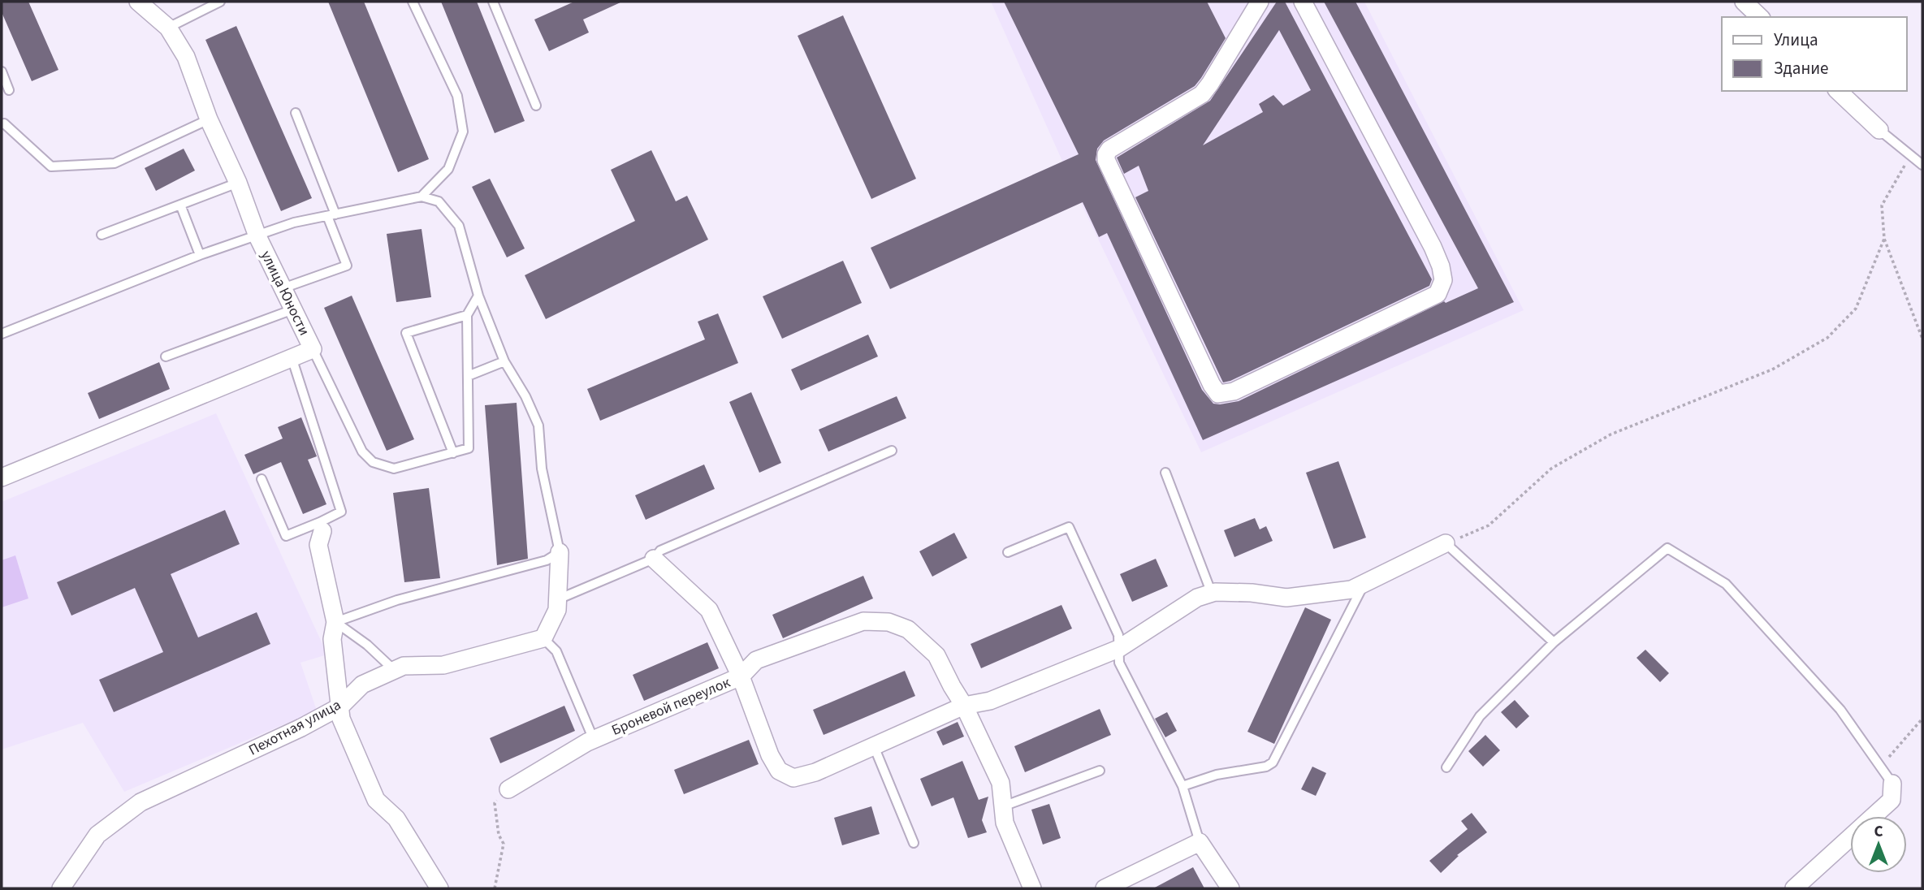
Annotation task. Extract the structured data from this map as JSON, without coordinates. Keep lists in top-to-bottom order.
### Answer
{
  "streets": {
    "street": ["улица Юности", "Броневой переулок", "Пехотная улица"]
  },
  "legend": ["Улица", "Здание"],
  "north": "top"
}
